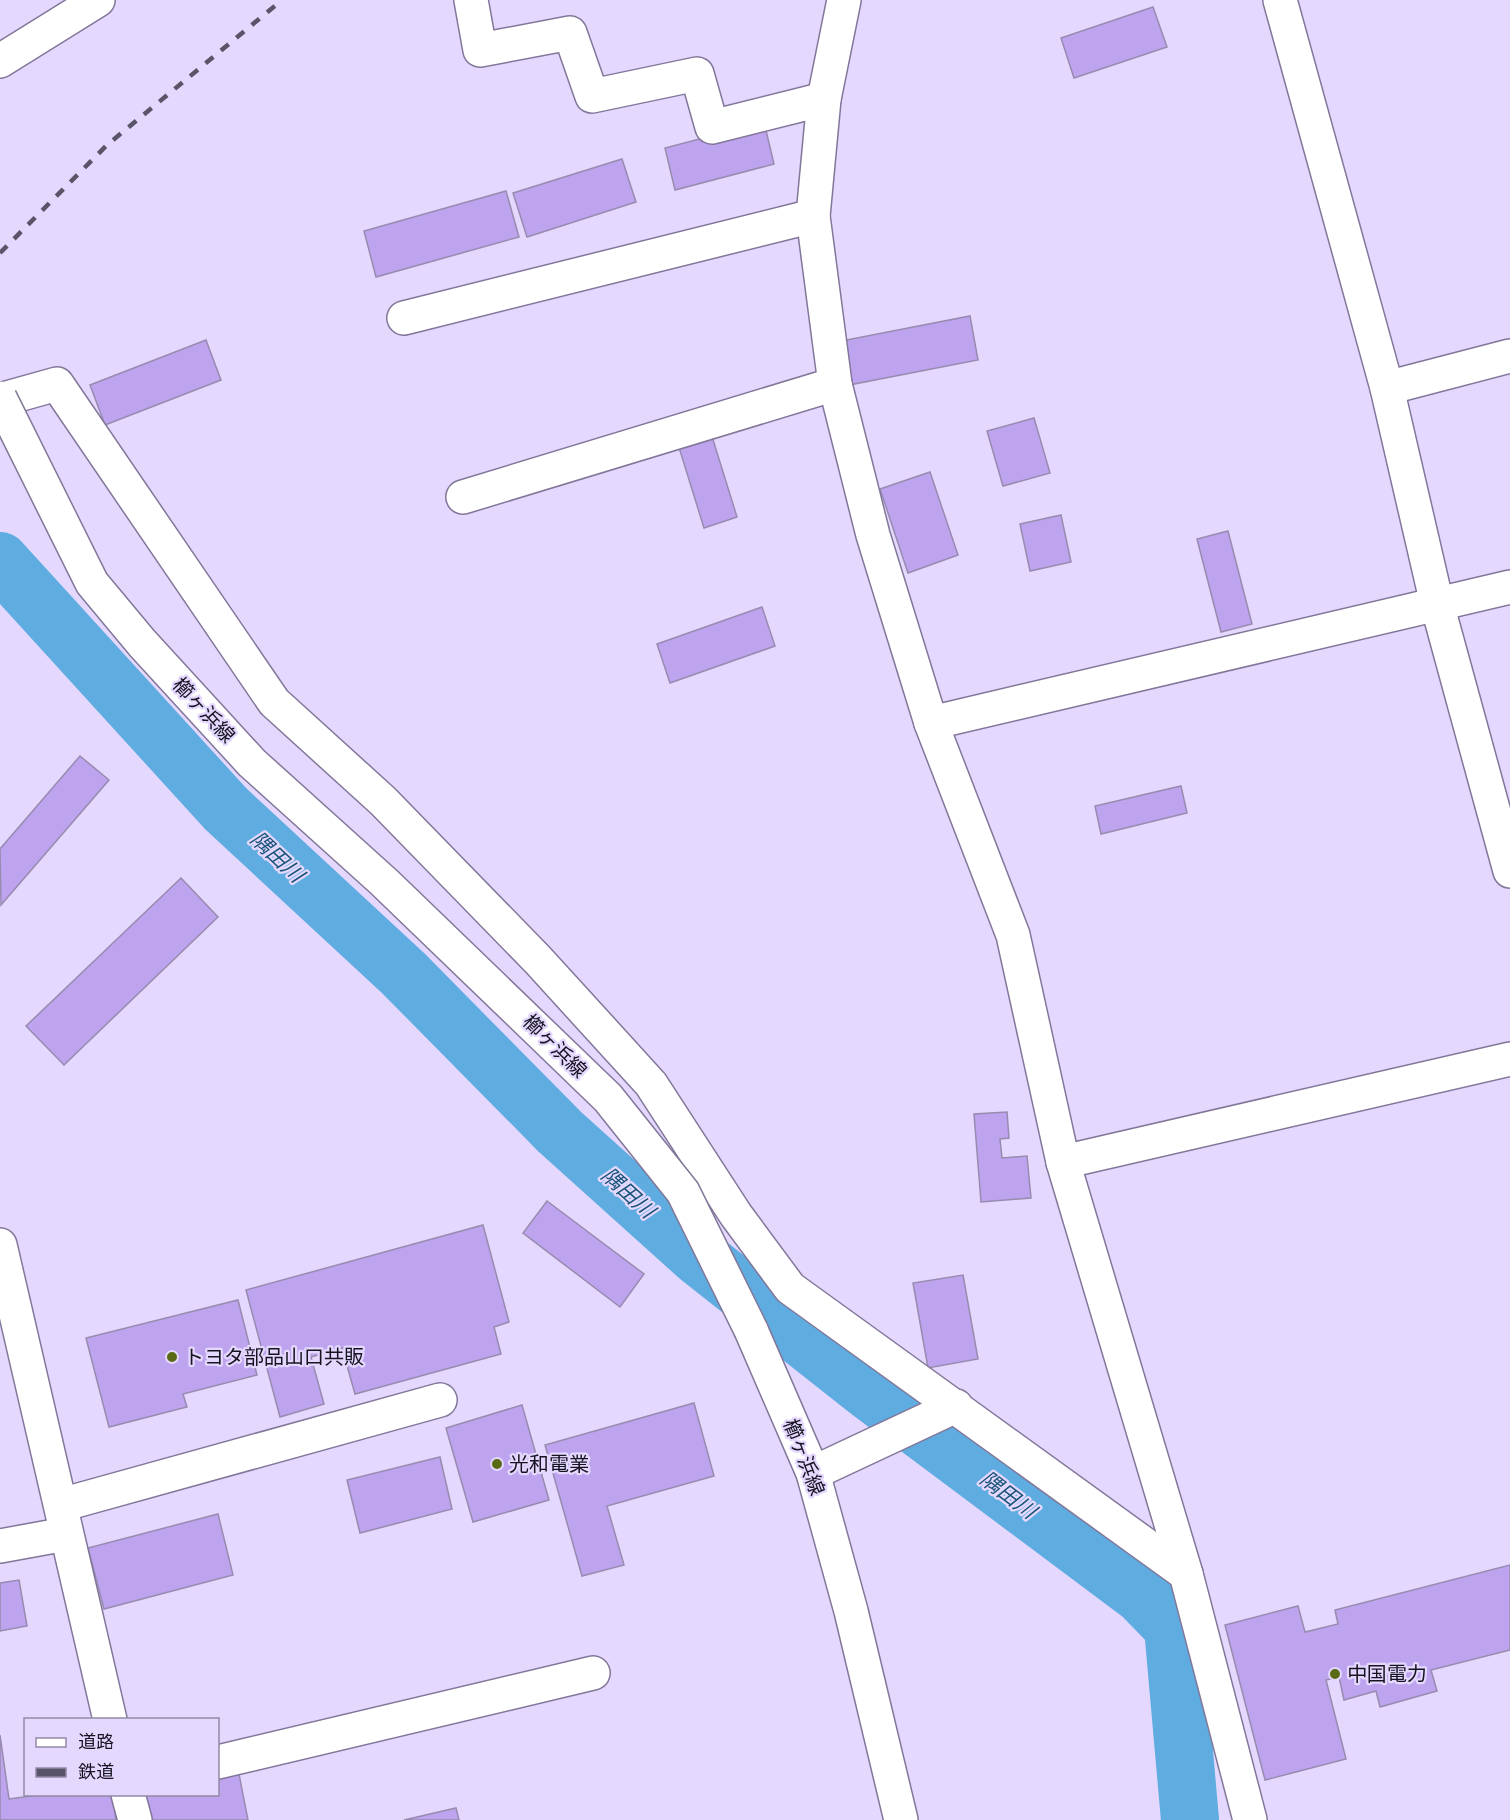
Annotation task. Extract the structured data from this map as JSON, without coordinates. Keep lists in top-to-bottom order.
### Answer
{
  "streets": {
    "street": ["櫛ヶ浜線"]
  },
  "water": ["隅田川"],
  "places": ["トヨタ部品山口共販", "光和電業", "中国電力"],
  "legend": ["道路", "鉄道"]
}
